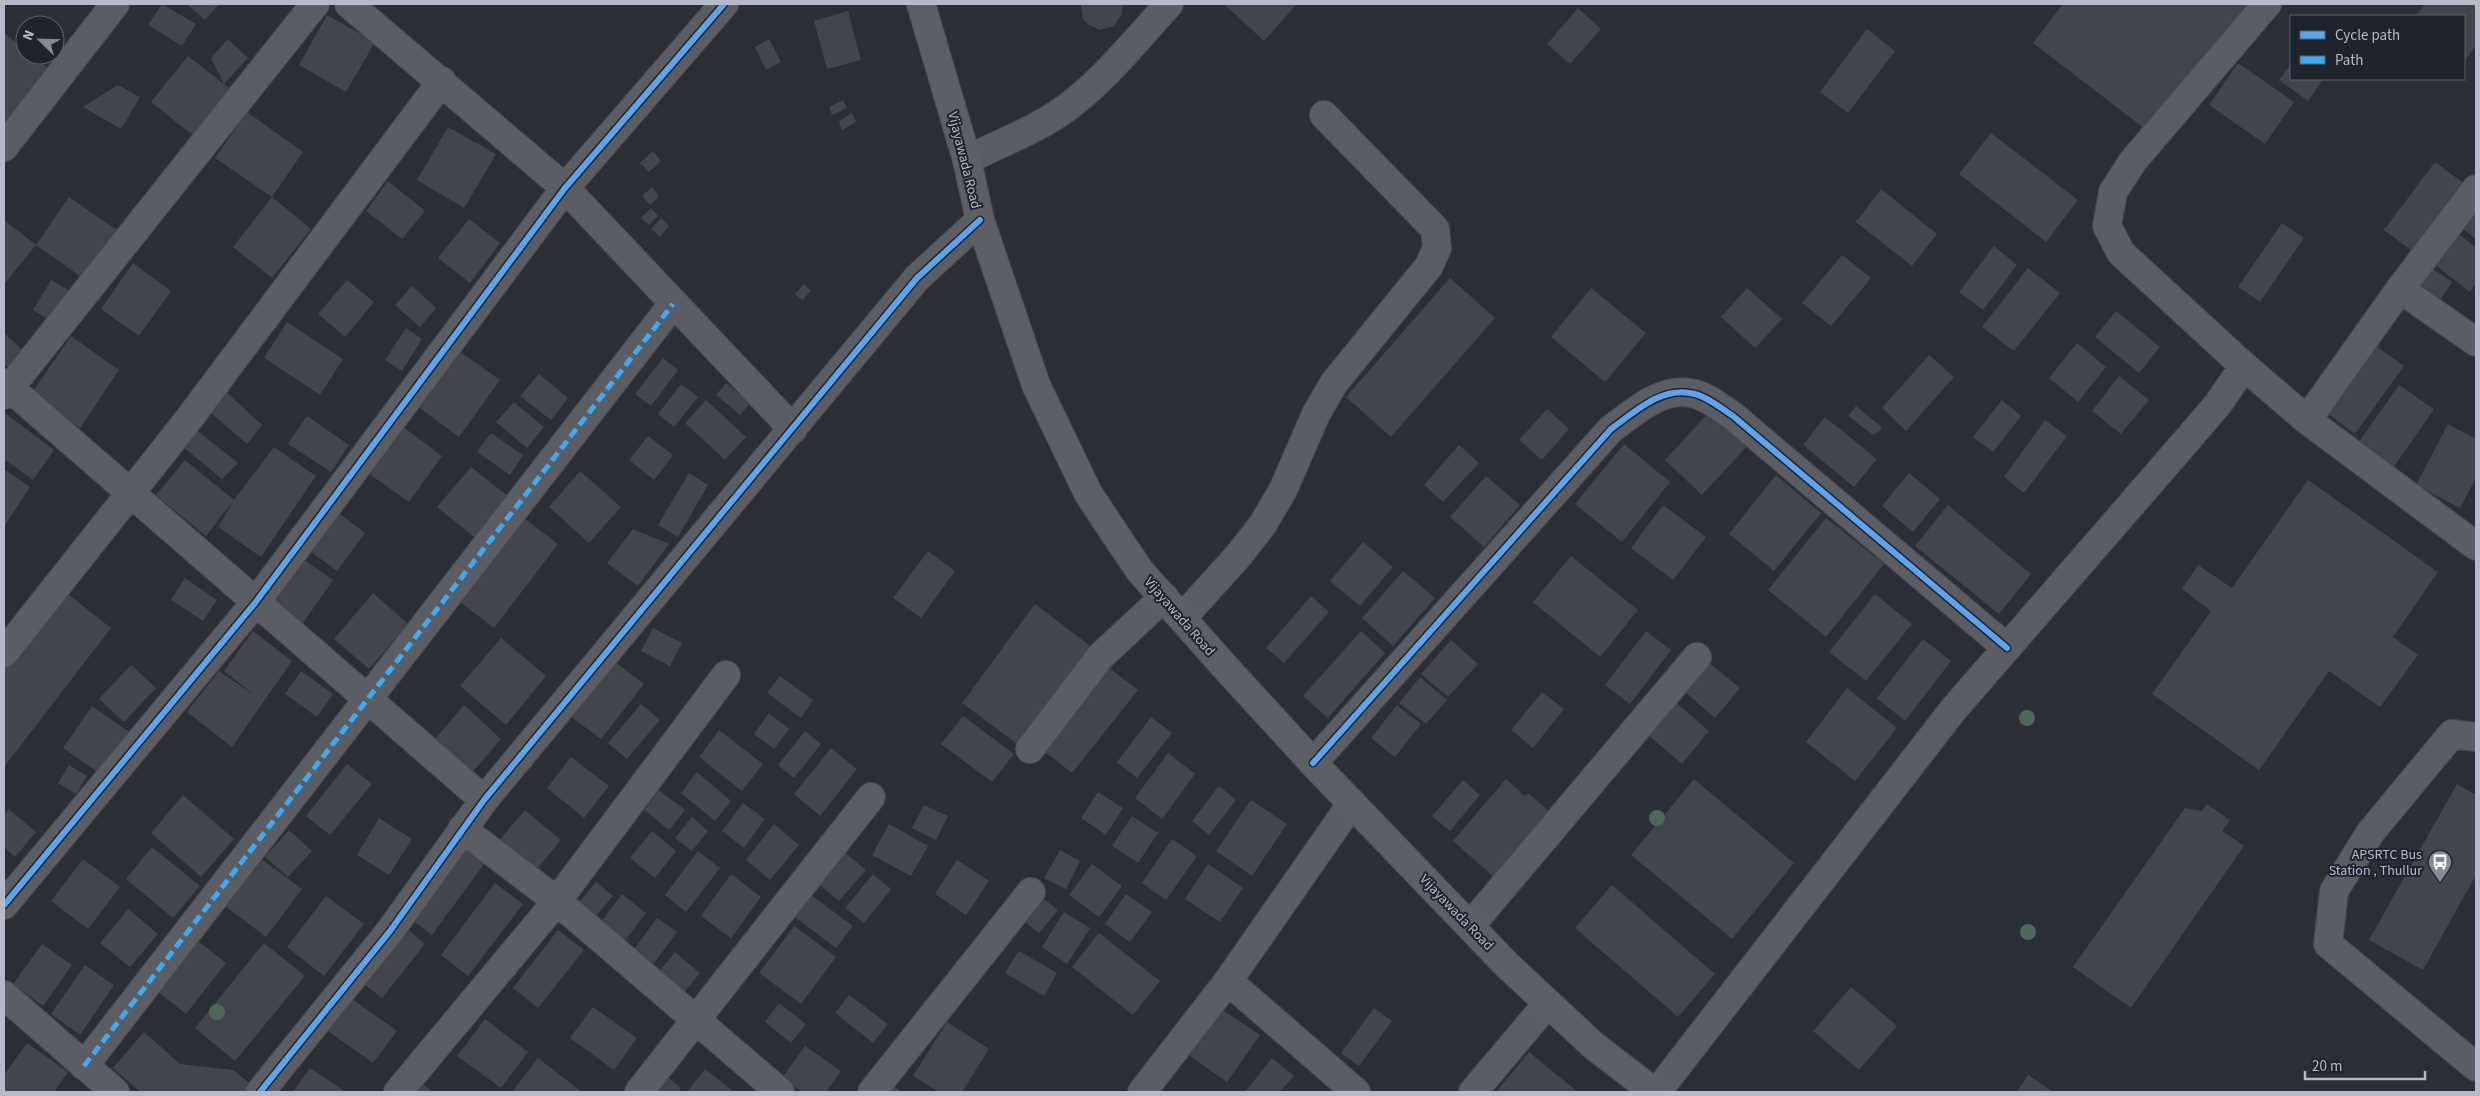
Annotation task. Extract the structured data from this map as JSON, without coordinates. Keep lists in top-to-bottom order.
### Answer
{
  "streets": {
    "main road": ["Vijayawada Road"]
  },
  "places": {
    "bus stop": ["APSRTC Bus Station , Thullur"]
  },
  "legend": ["Cycle path", "Path"],
  "scale_bar": "20 m",
  "north": "top left"
}
